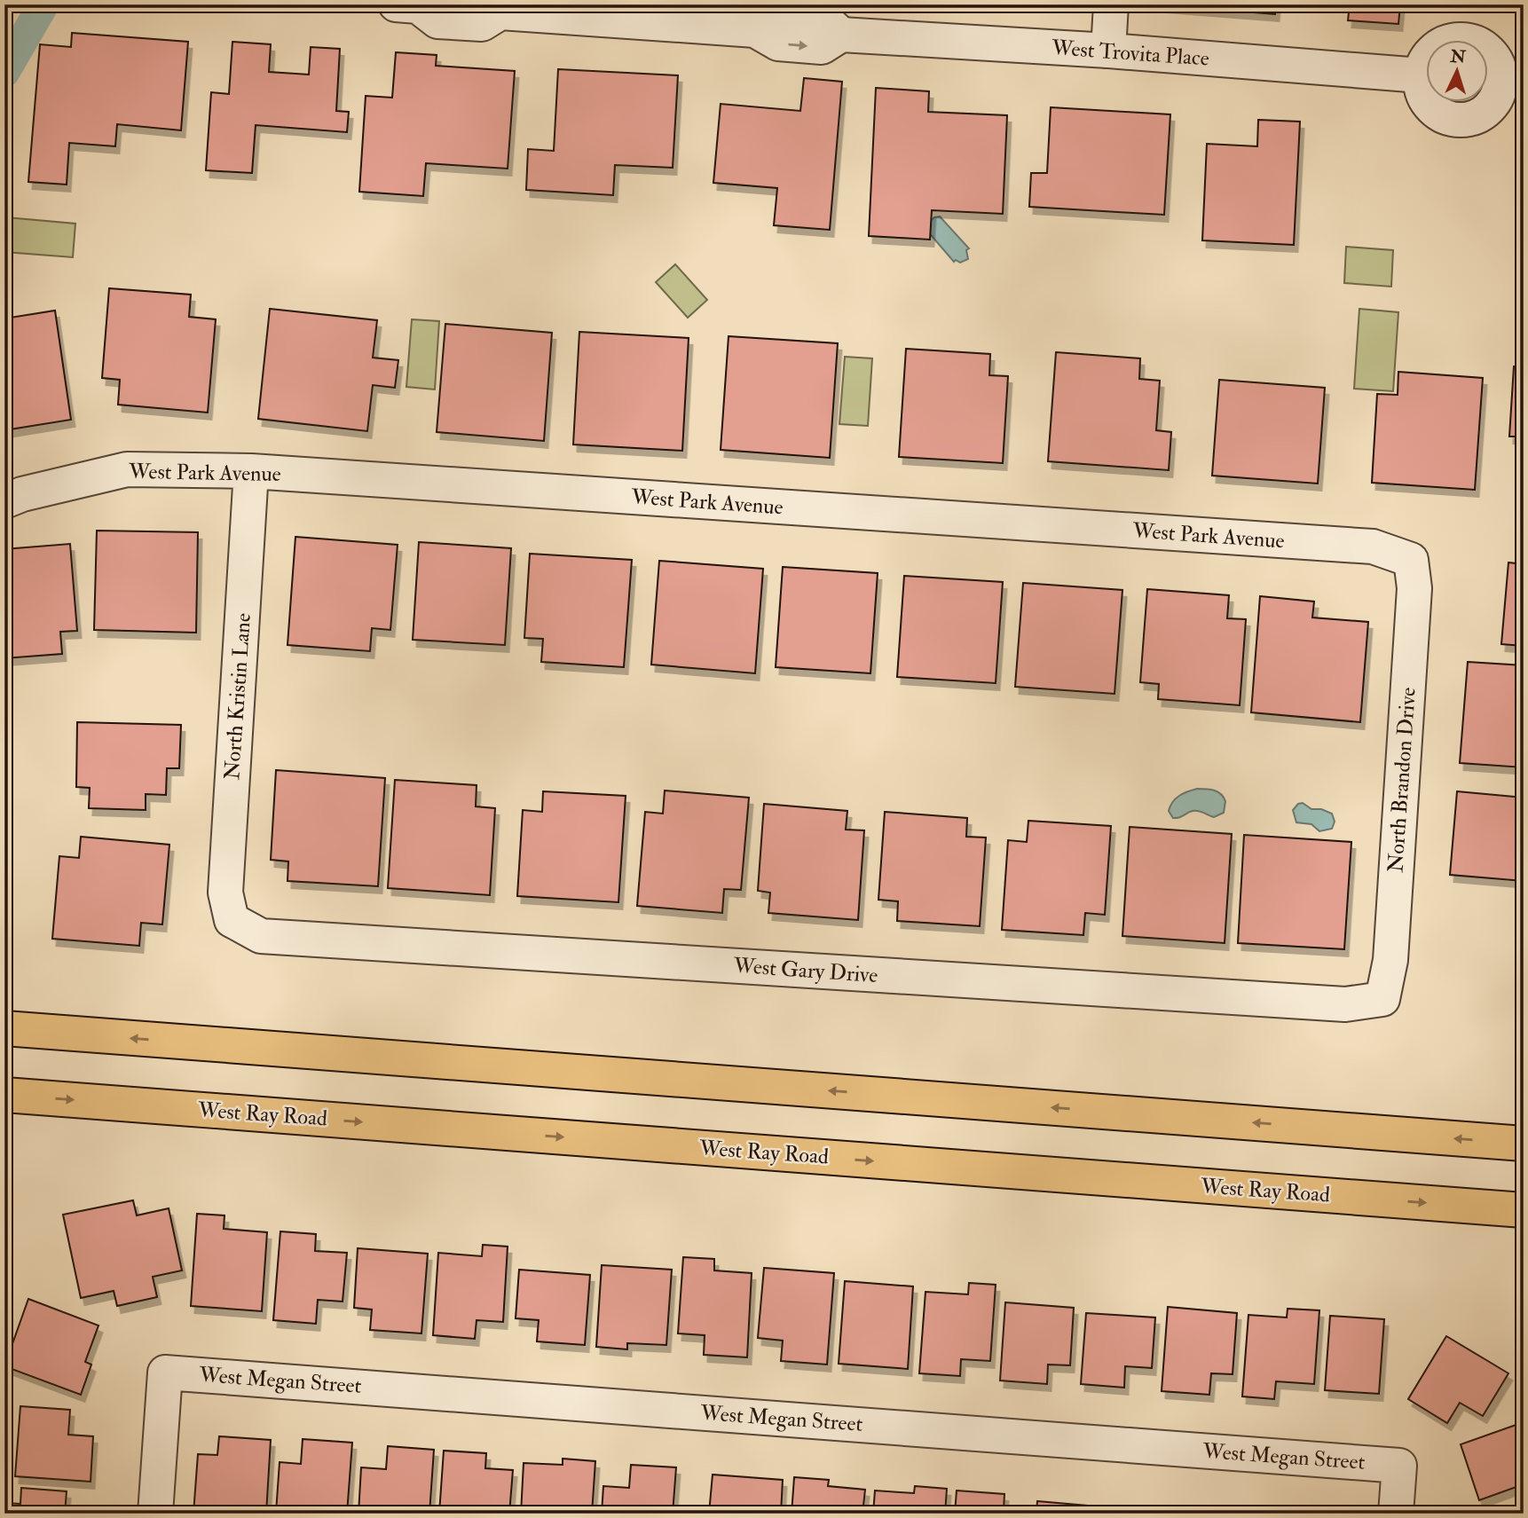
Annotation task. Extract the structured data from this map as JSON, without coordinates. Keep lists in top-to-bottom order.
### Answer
{
  "streets": {
    "main road": ["West Ray Road"],
    "street": [
      "West Trovita Place",
      "West Park Avenue",
      "North Kristin Lane",
      "North Brandon Drive",
      "West Gary Drive",
      "West Megan Street"
    ]
  },
  "crossings": [
    ["West Park Avenue", "North Kristin Lane"],
    ["West Park Avenue", "North Brandon Drive"],
    ["North Kristin Lane", "West Gary Drive"],
    ["North Brandon Drive", "West Gary Drive"]
  ],
  "north": "top"
}
